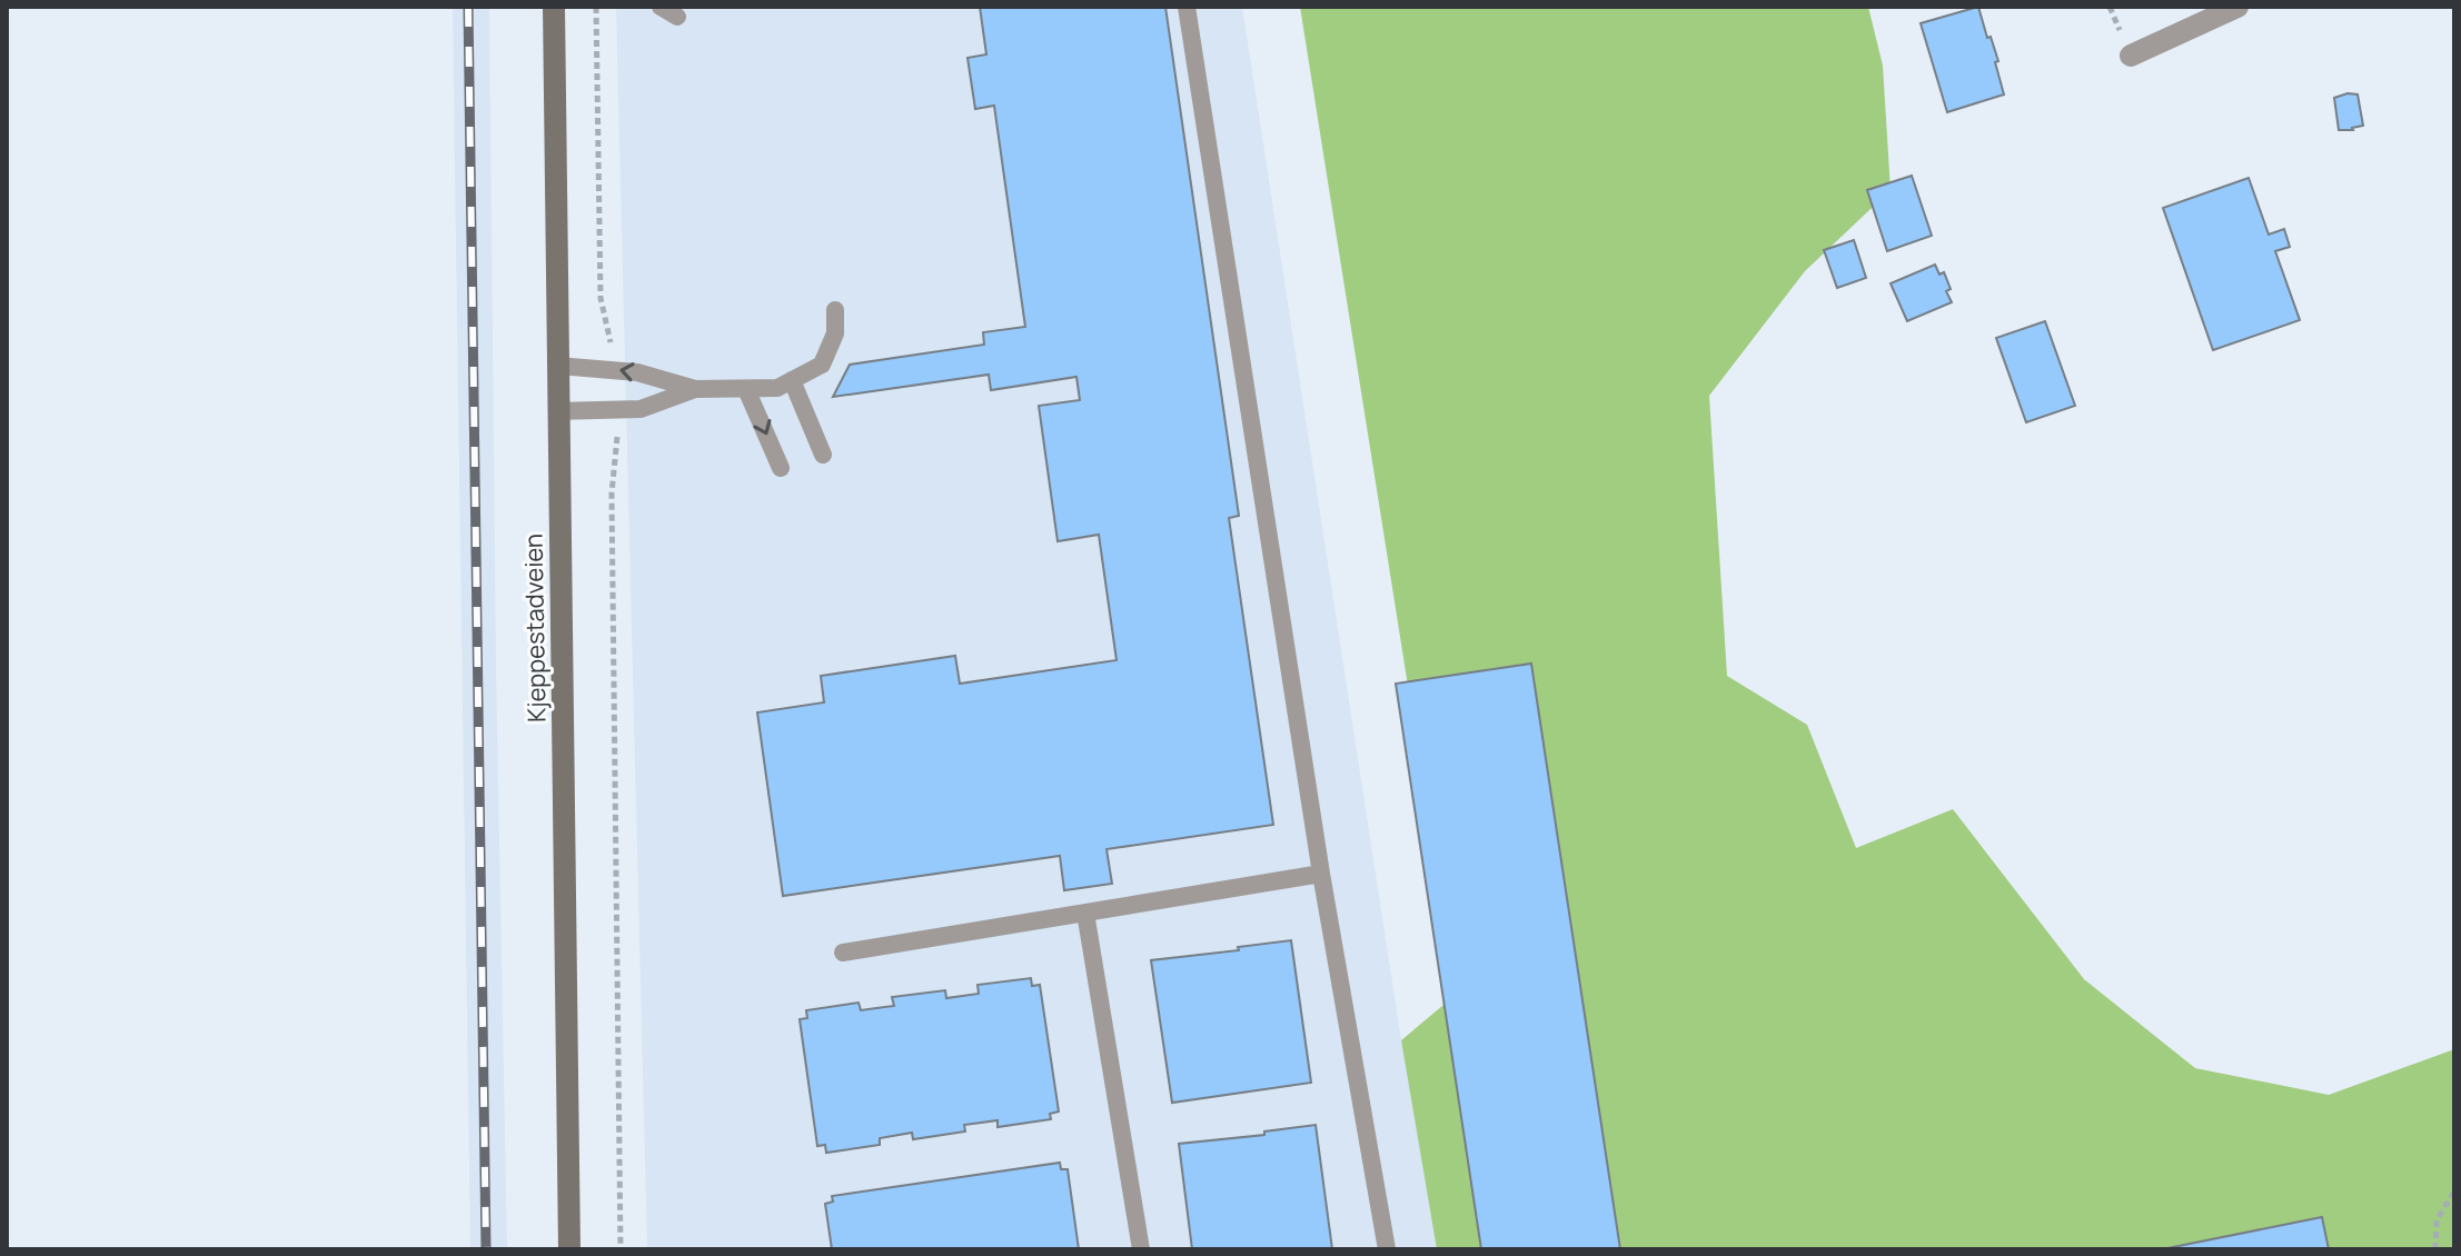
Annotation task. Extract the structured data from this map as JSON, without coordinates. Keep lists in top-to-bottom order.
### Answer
{
  "streets": {
    "main road": ["Kjeppestadveien"]
  }
}
